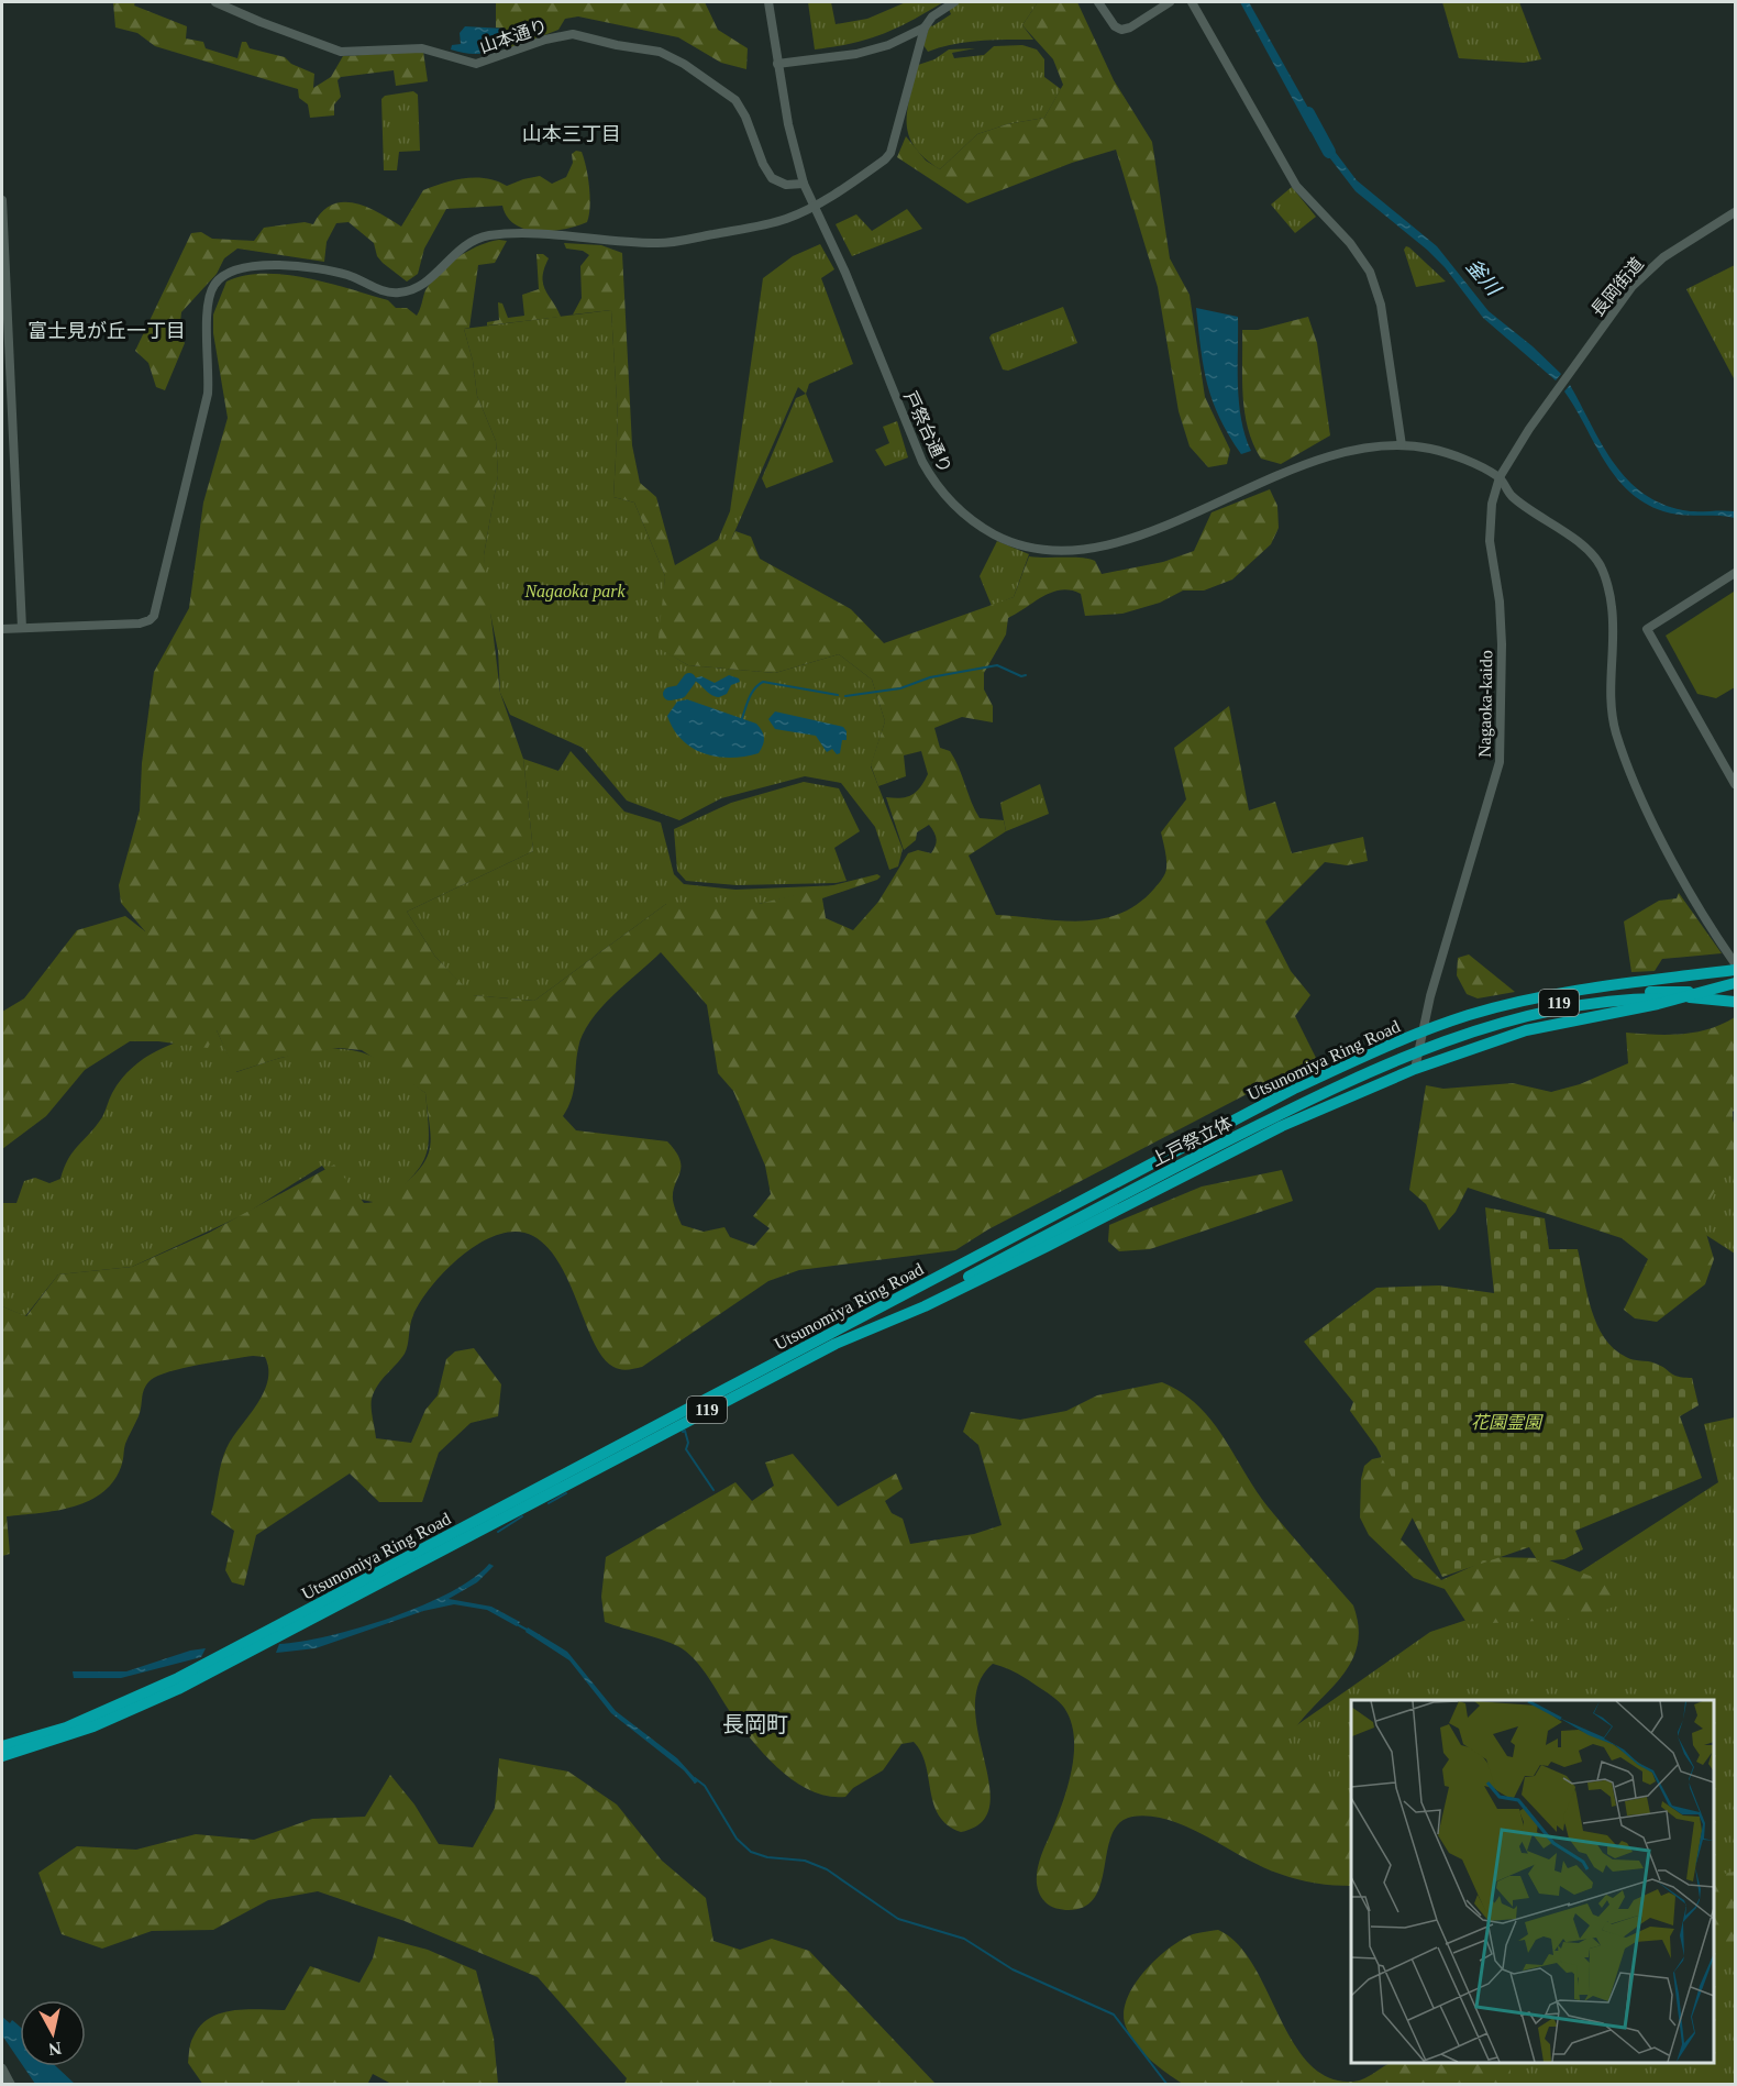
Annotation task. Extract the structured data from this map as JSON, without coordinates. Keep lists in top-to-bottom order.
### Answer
{
  "streets": {
    "highway": ["119", "Utsunomiya Ring Road", "上戸祭立体"],
    "street": [
      "山本通り",
      "長岡街道",
      "戸祭台通り",
      "Nagaoka-kaido"
    ]
  },
  "crossings": [
    ["山本通り", "戸祭台通り"],
    ["長岡街道", "Nagaoka-kaido"],
    ["戸祭台通り", "Nagaoka-kaido"],
    ["Nagaoka-kaido", "Utsunomiya Ring Road"],
    ["Utsunomiya Ring Road", "上戸祭立体"]
  ],
  "districts": ["山本三丁目", "富士見が丘一丁目", "長岡町"],
  "water": ["釜川"],
  "parks": ["Nagaoka park", "花園霊園"],
  "north": "bottom"
}
